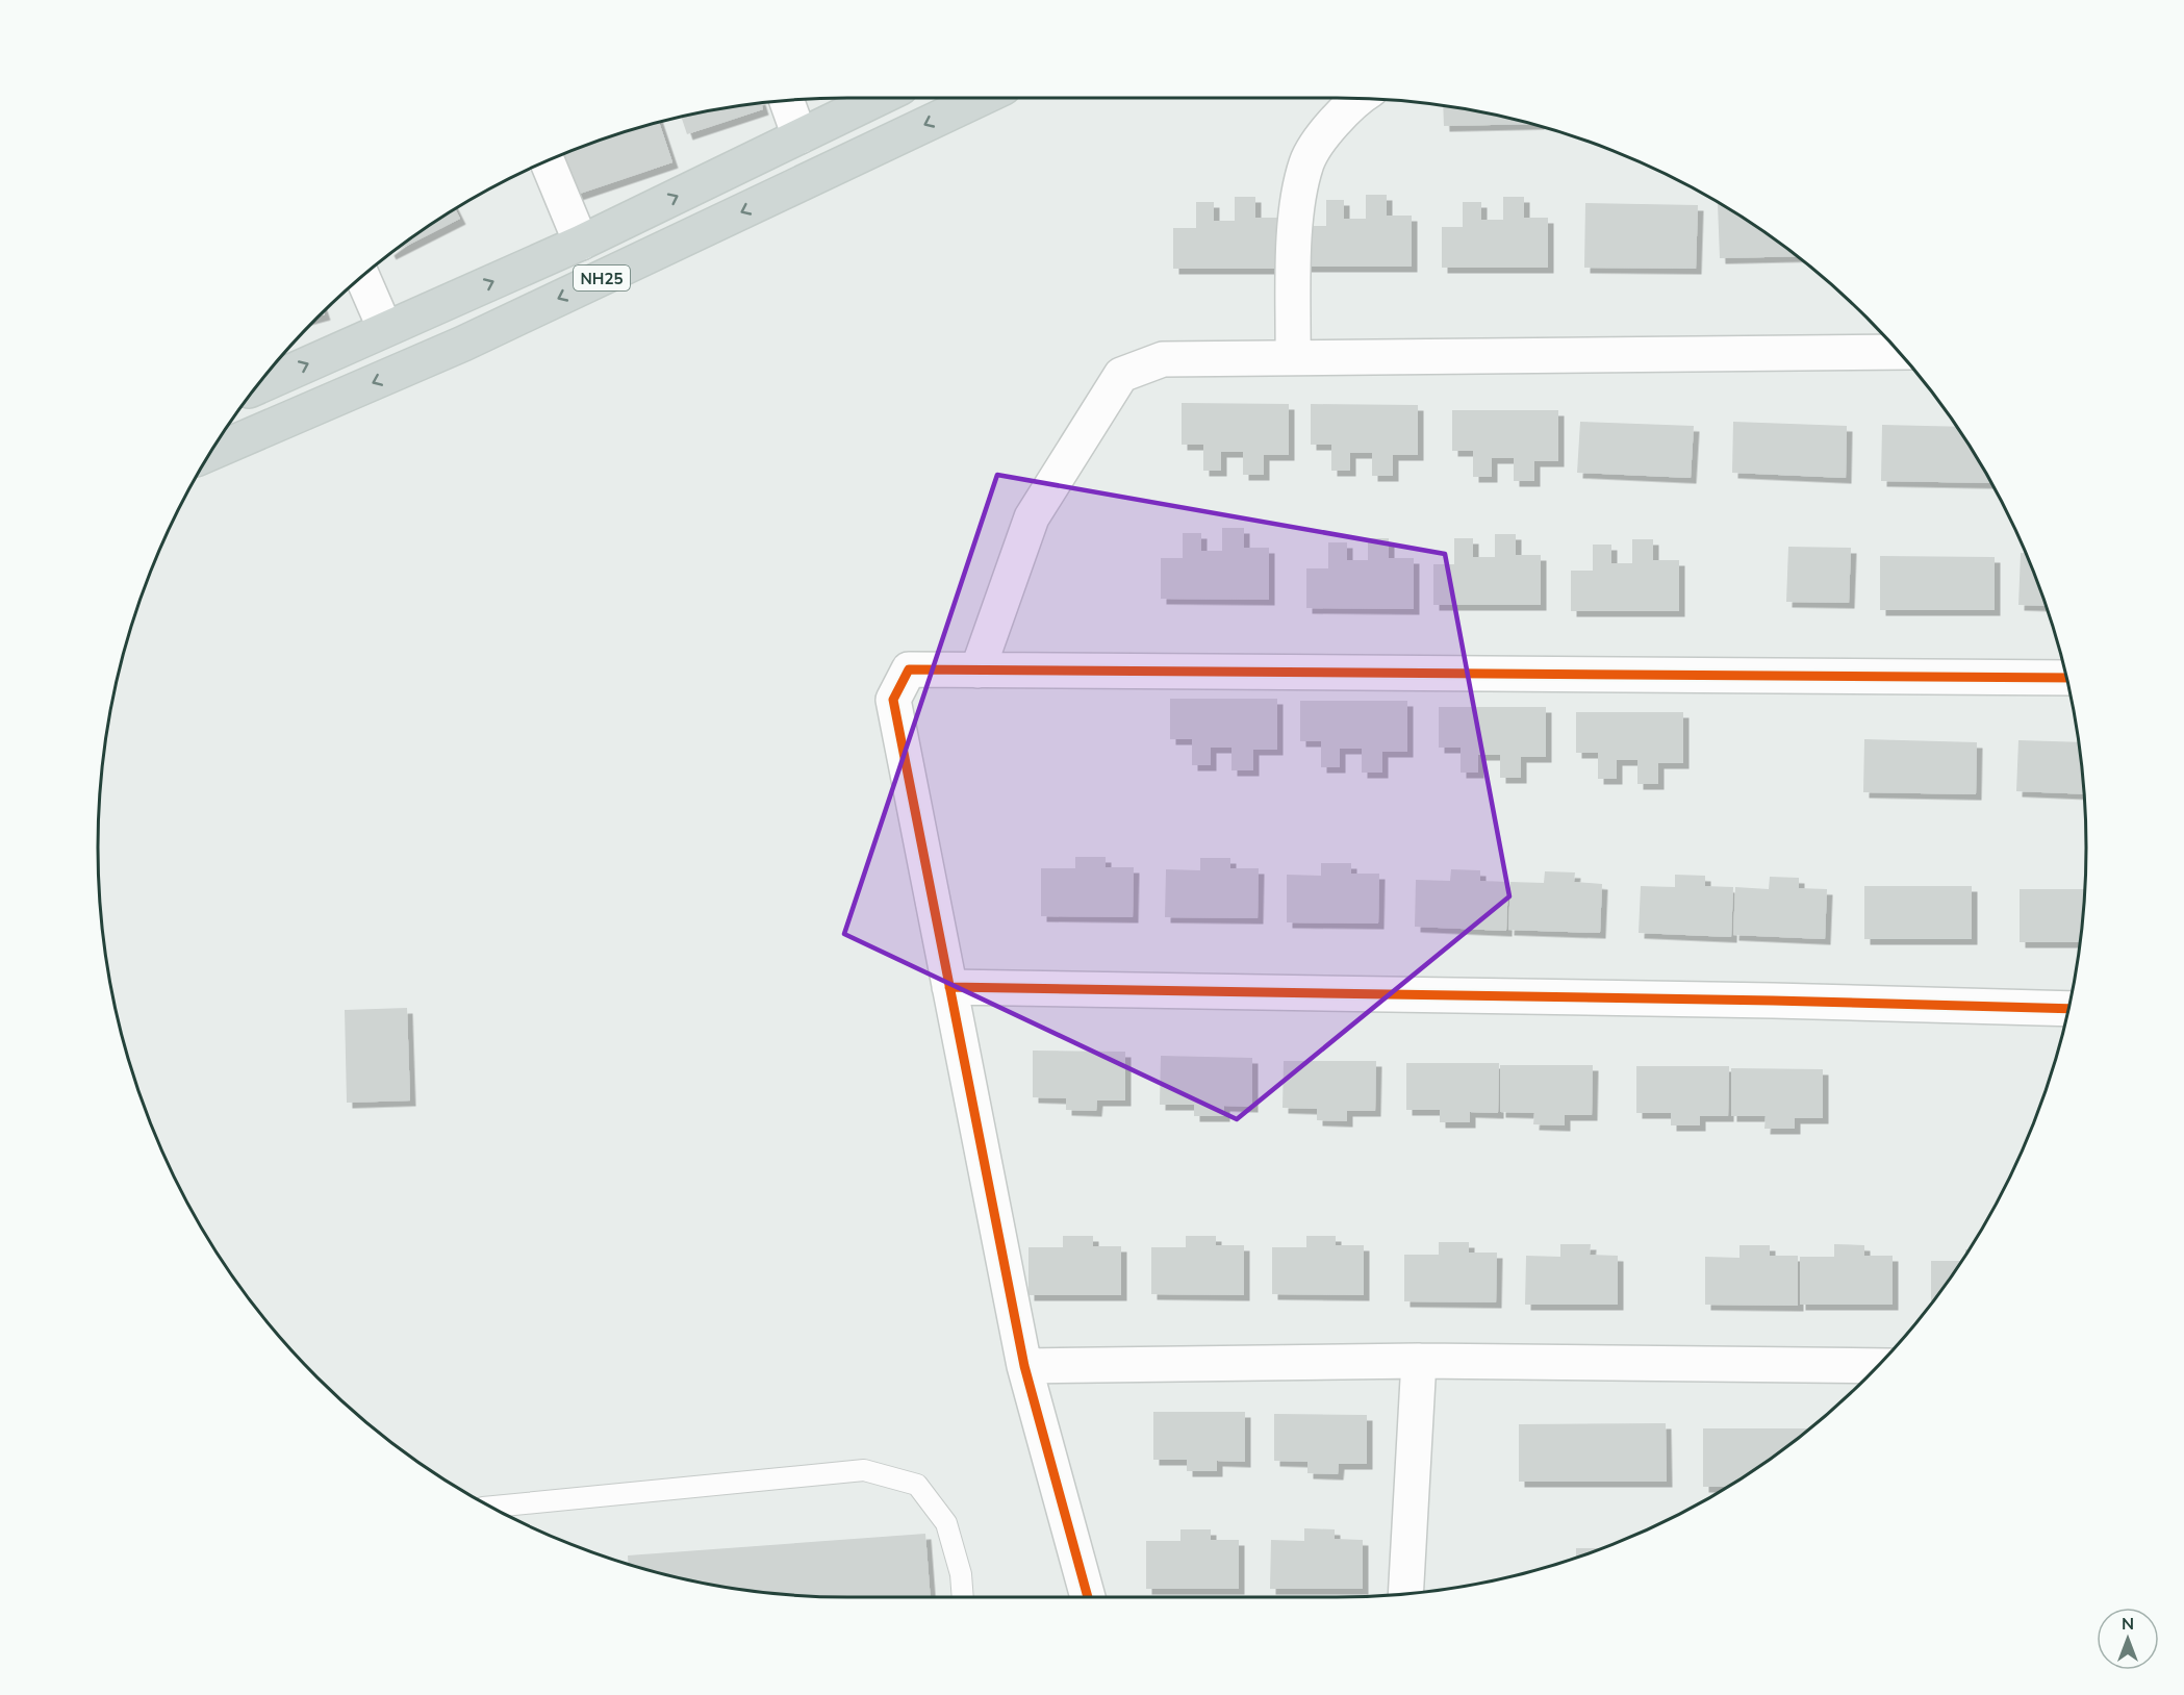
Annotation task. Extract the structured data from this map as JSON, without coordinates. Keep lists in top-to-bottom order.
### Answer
{
  "streets": {
    "main road": ["NH25"]
  },
  "north": "top"
}
